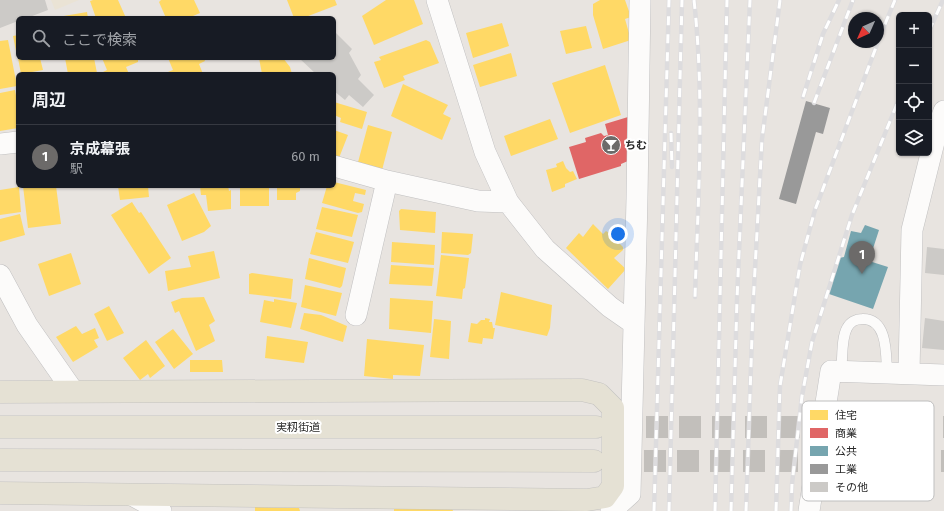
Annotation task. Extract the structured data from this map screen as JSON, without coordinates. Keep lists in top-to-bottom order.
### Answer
{
  "streets": {
    "main road": ["実籾街道"]
  },
  "places": {
    "bar": ["ちむ"]
  },
  "legend": [
    "住宅",
    "商業",
    "公共",
    "工業",
    "その他"
  ],
  "north": "bottom left",
  "page": {
    "map_buttons": ["+", "−"],
    "search": "ここで検索",
    "heading": "周辺",
    "list": [
      {
        "mark": "1",
        "name": "京成幕張",
        "note": "駅",
        "value": "60 m"
      }
    ],
    "pins": "1"
  }
}
